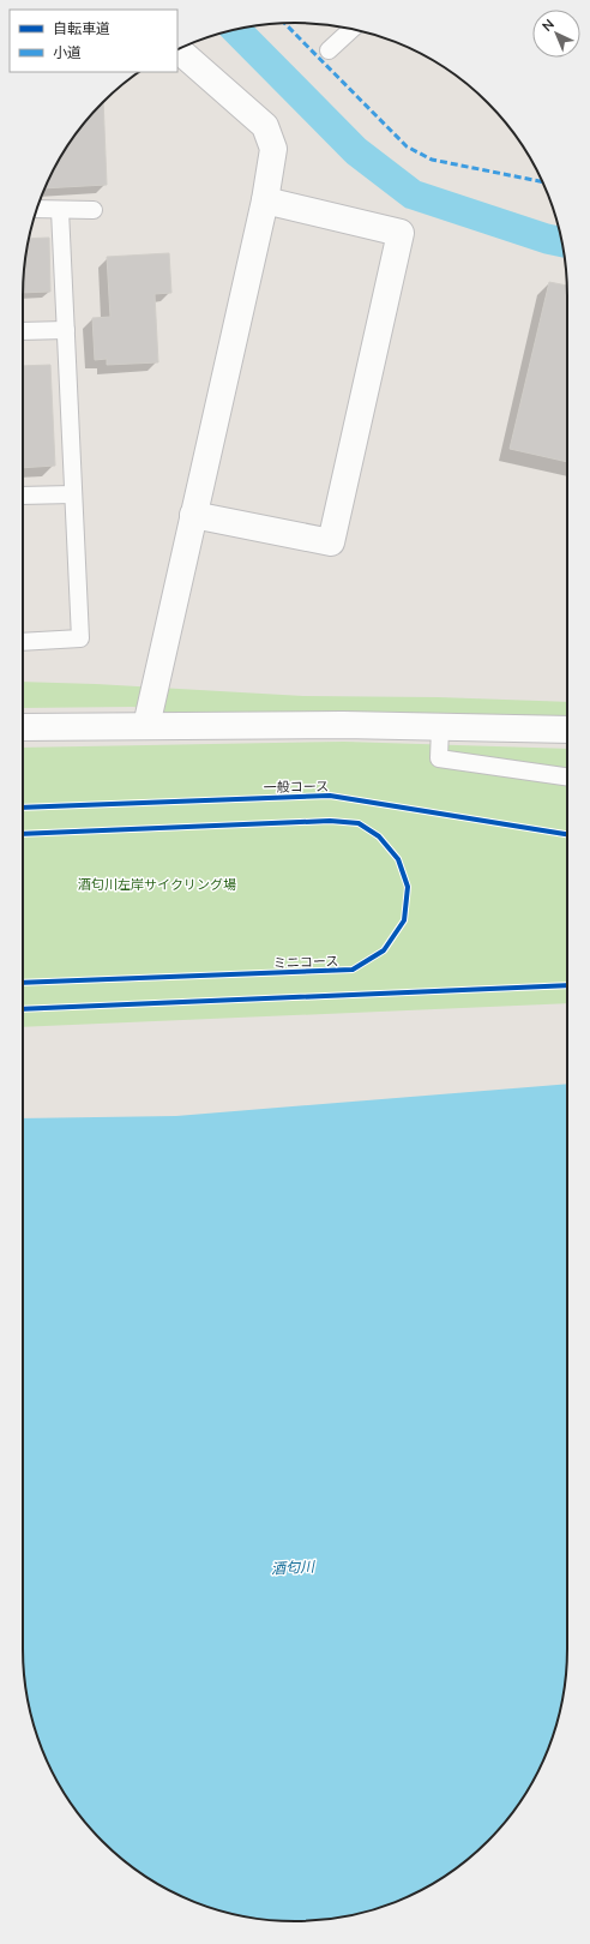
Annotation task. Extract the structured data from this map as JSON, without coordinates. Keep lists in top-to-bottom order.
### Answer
{
  "streets": {
    "cycle path": ["一般コース", "ミニコース"]
  },
  "water": ["酒匂川"],
  "parks": ["酒匂川左岸サイクリング場"],
  "legend": ["自転車道", "小道"],
  "north": "top left"
}
